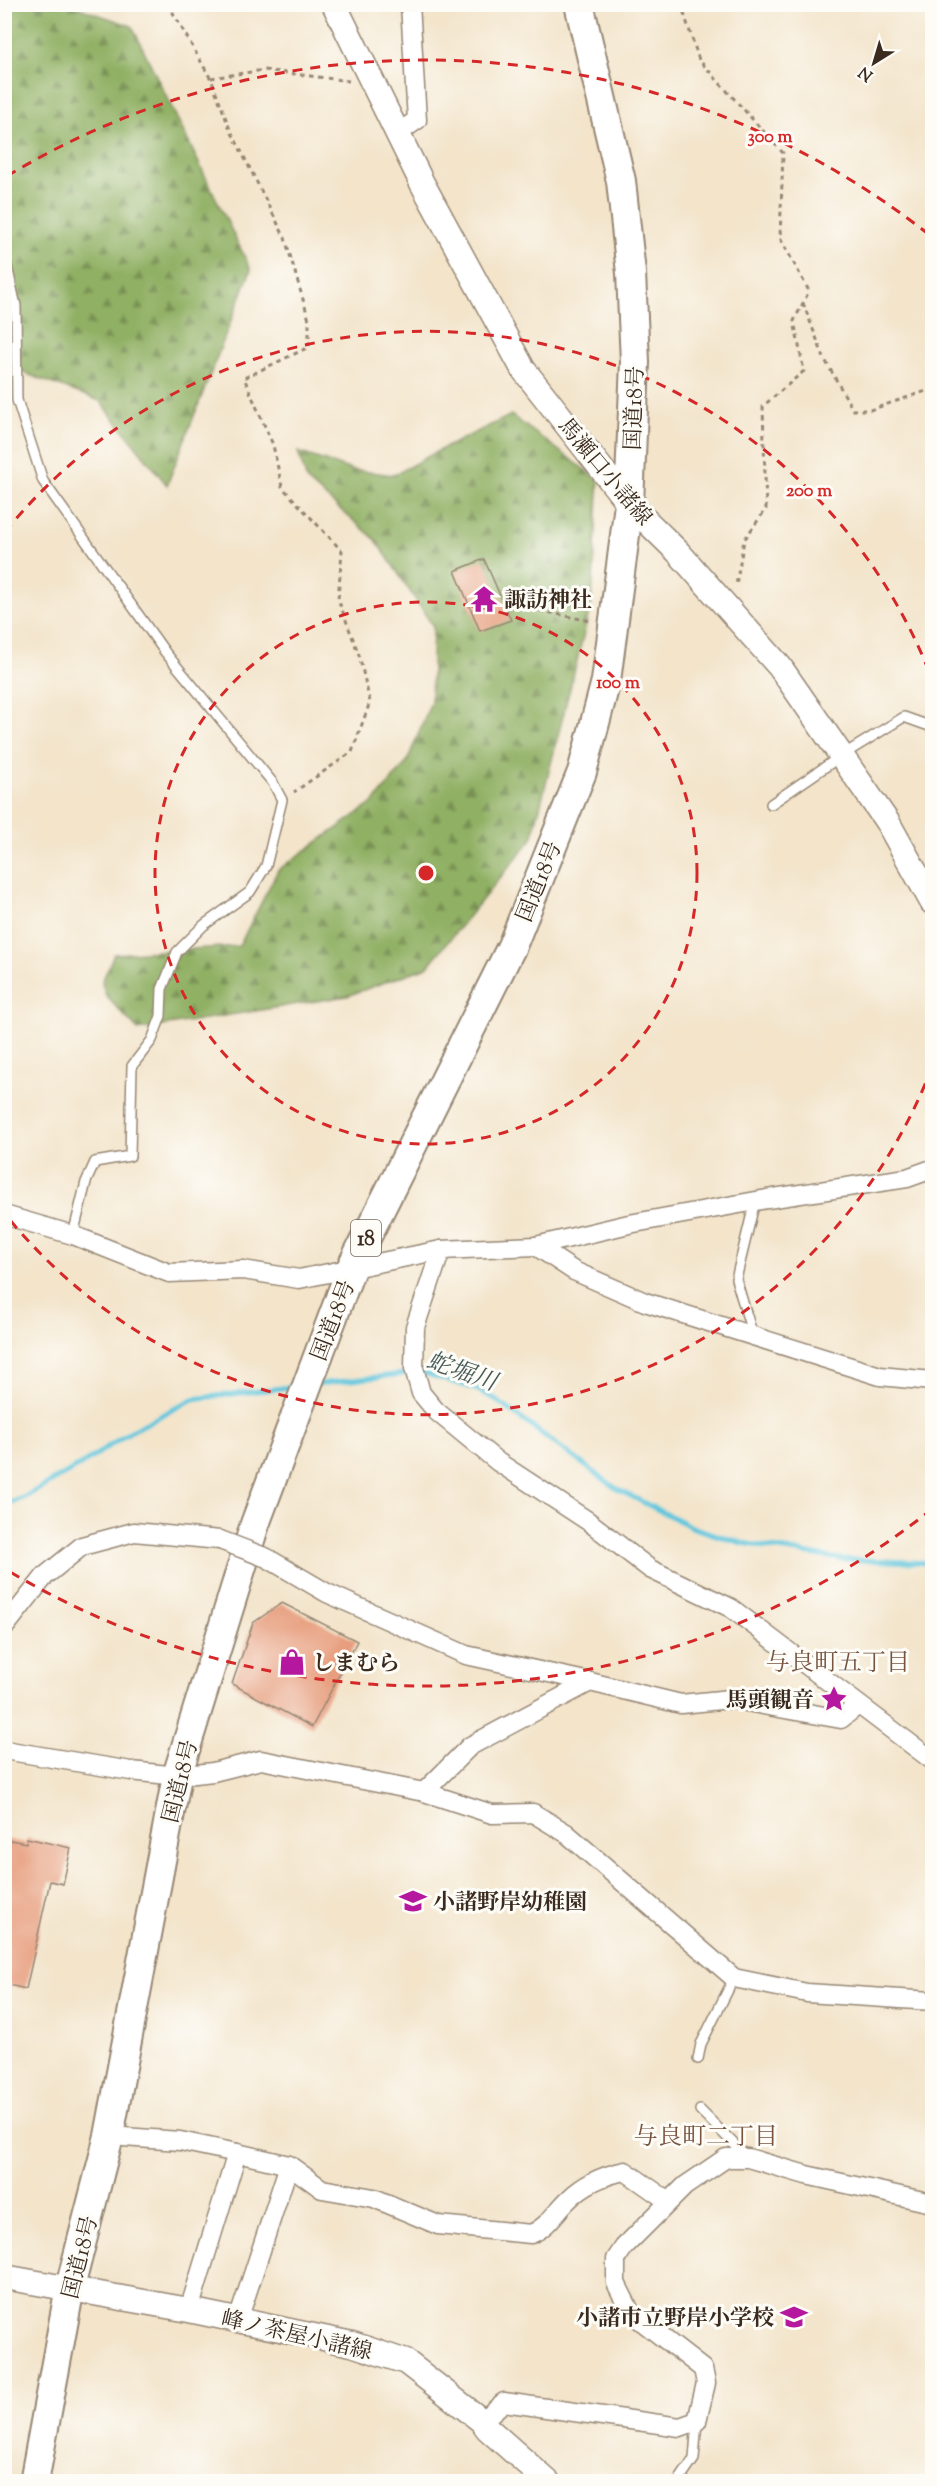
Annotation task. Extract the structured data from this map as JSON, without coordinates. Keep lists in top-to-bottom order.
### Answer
{
  "streets": {
    "highway": ["国道18号", "18"],
    "main road": ["馬瀬口小諸線", "峰ノ茶屋小諸線"]
  },
  "crossings": [
    ["国道18号", "馬瀬口小諸線"],
    ["国道18号", "峰ノ茶屋小諸線"]
  ],
  "districts": ["与良町五丁目", "与良町二丁目"],
  "water": ["蛇堀川"],
  "places": {
    "temple": ["諏訪神社"],
    "shop": ["しまむら"],
    "place": ["馬頭観音"],
    "school or university": ["小諸野岸幼稚園", "小諸市立野岸小学校"]
  },
  "north": "bottom left",
  "rings": ["300 m", "200 m", "100 m"]
}
